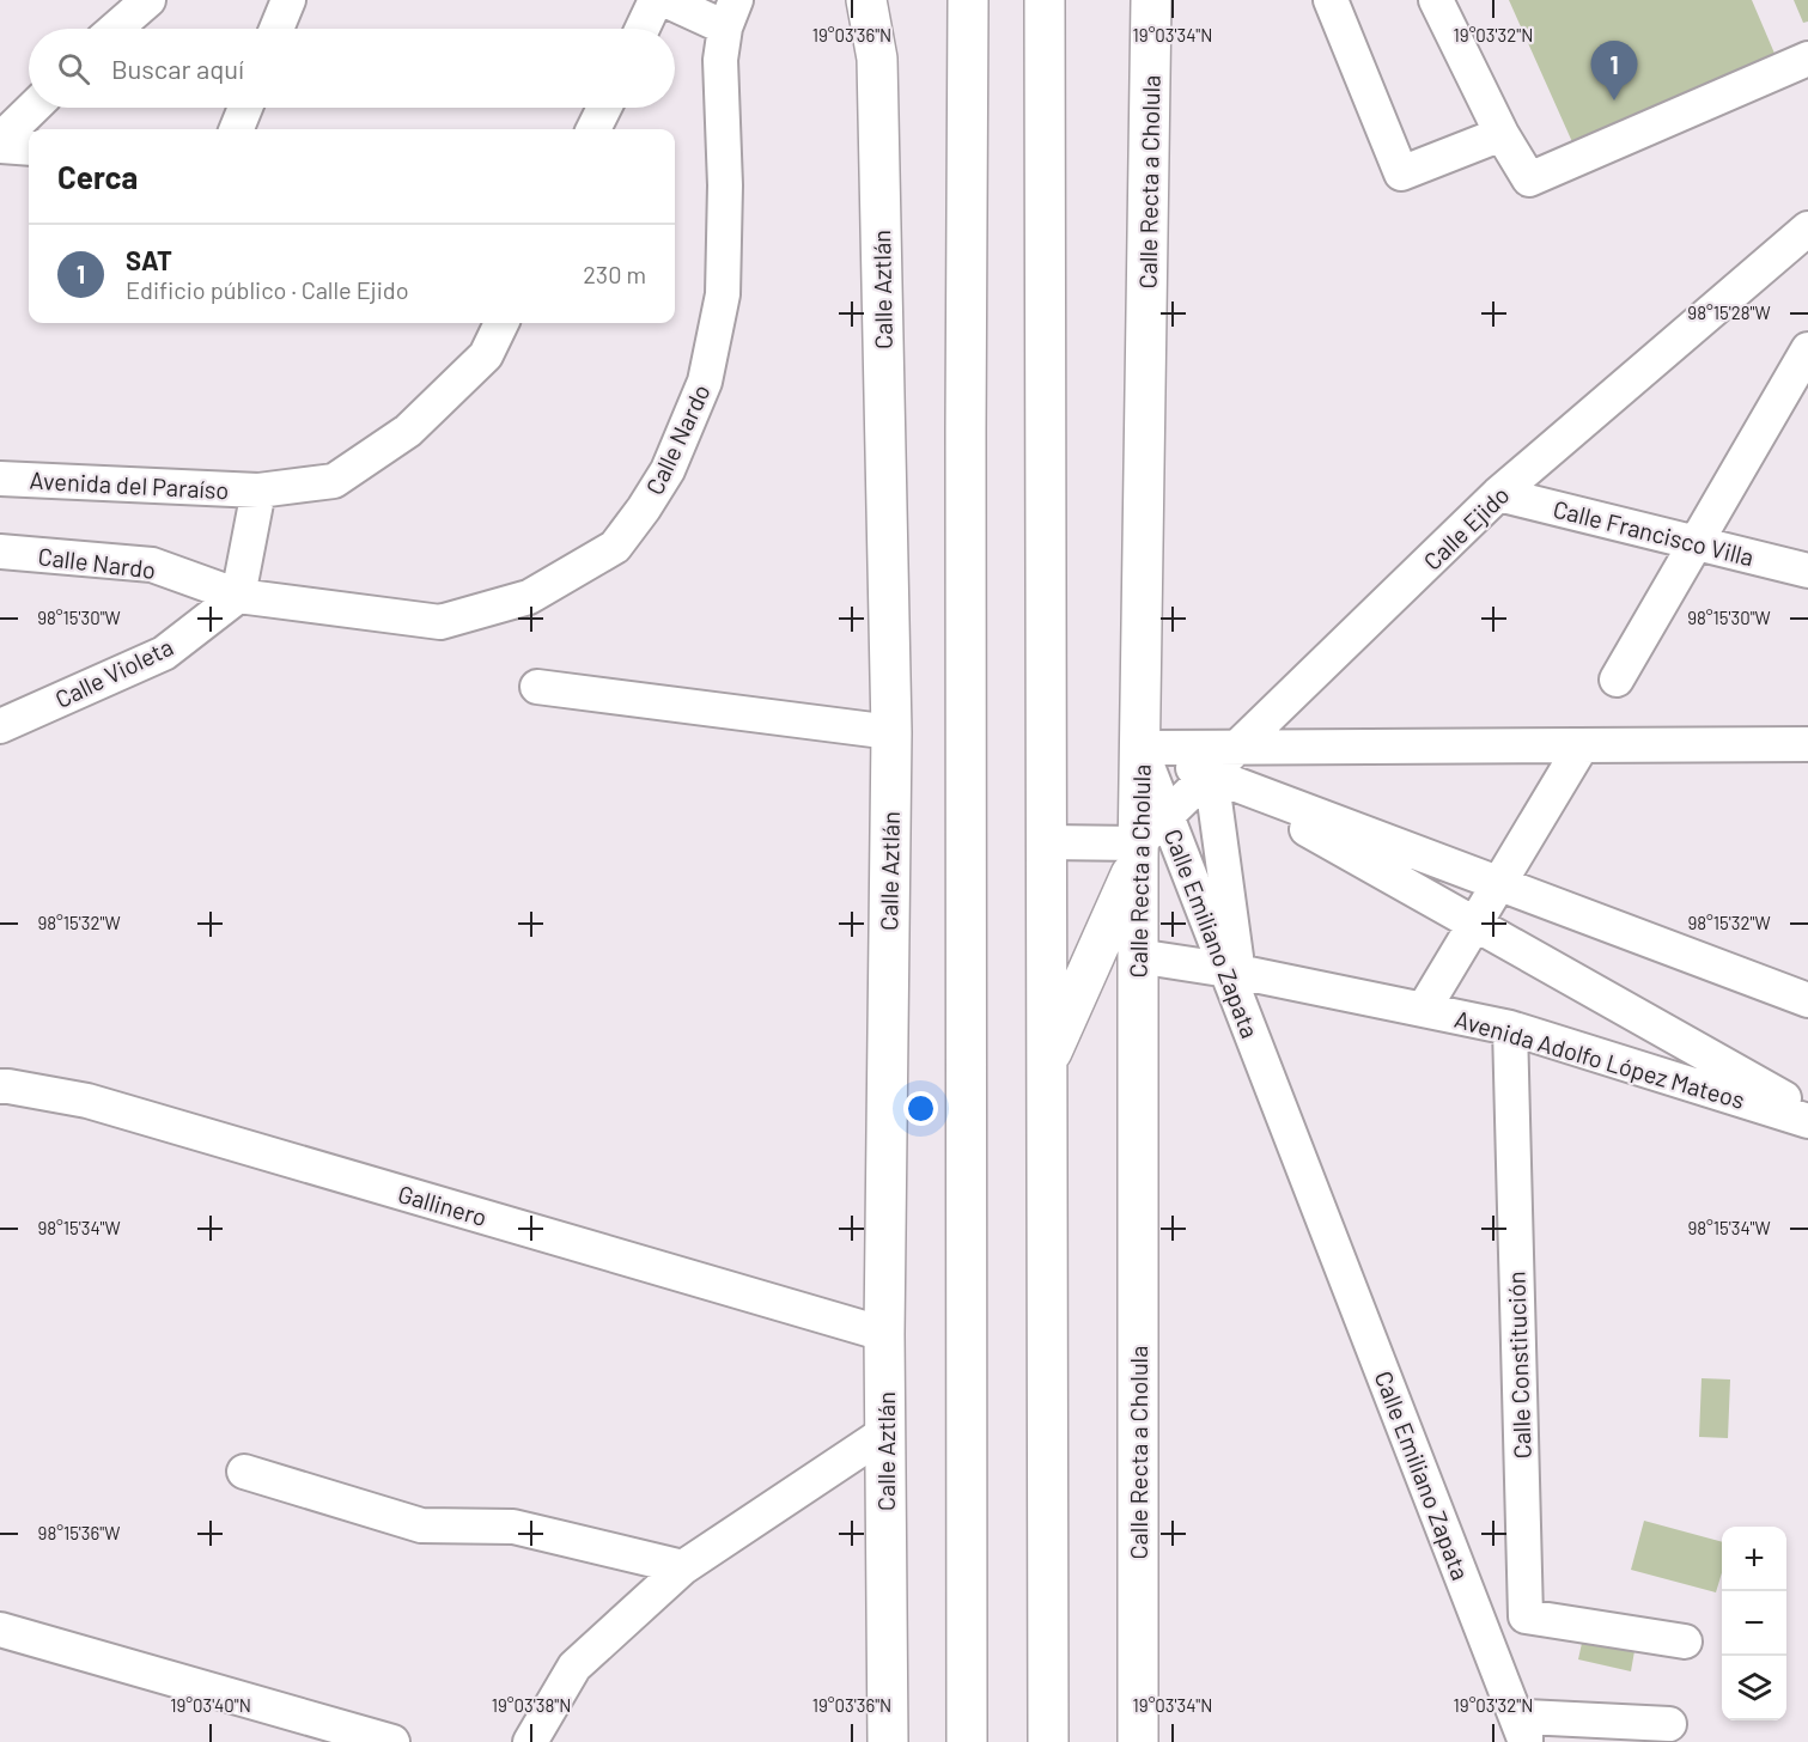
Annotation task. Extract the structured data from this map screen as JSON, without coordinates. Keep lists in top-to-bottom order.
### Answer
{
  "streets": {
    "main road": ["Calle Recta a Cholula", "Calle Aztlán"],
    "street": [
      "Calle Nardo",
      "Avenida del Paraíso",
      "Calle Ejido",
      "Calle Francisco Villa",
      "Calle Violeta",
      "Calle Emiliano Zapata",
      "Avenida Adolfo López Mateos",
      "Gallinero",
      "Calle Constitución"
    ]
  },
  "crossings": [
    ["Calle Recta a Cholula", "Calle Ejido"],
    ["Calle Recta a Cholula", "Calle Emiliano Zapata"],
    ["Calle Recta a Cholula", "Avenida Adolfo López Mateos"],
    ["Calle Aztlán", "Gallinero"],
    ["Calle Nardo", "Calle Violeta"],
    ["Calle Ejido", "Calle Francisco Villa"],
    ["Calle Ejido", "Calle Emiliano Zapata"],
    ["Calle Ejido", "Avenida Adolfo López Mateos"],
    ["Calle Emiliano Zapata", "Avenida Adolfo López Mateos"],
    ["Avenida Adolfo López Mateos", "Calle Constitución"]
  ],
  "page": {
    "search": "Buscar aquí",
    "pins": "1",
    "heading": "Cerca",
    "list": [
      {
        "mark": "1",
        "name": "SAT",
        "note": "Edificio público · Calle Ejido",
        "value": "230 m"
      }
    ],
    "map_buttons": ["+", "−"]
  },
  "coordinates": [
    "19°03'36\"N",
    "19°03'34\"N",
    "19°03'32\"N",
    "98°15'28\"W",
    "98°15'30\"W",
    "98°15'32\"W",
    "98°15'34\"W",
    "98°15'36\"W",
    "19°03'40\"N",
    "19°03'38\"N"
  ]
}
